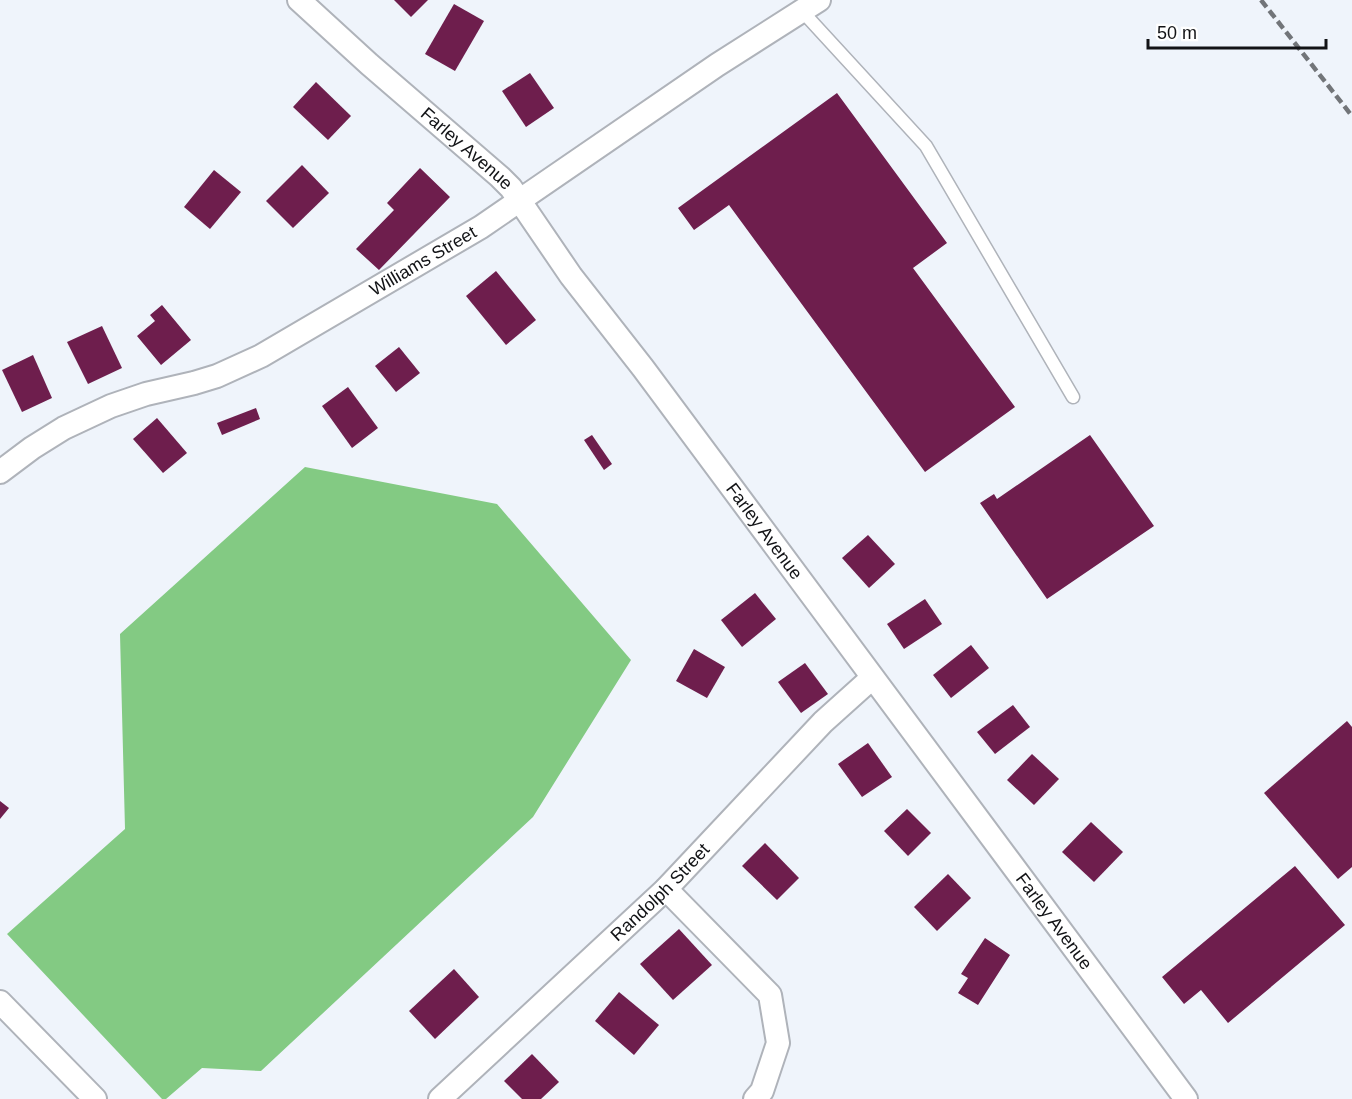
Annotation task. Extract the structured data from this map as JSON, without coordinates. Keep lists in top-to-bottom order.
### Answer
{
  "streets": {
    "street": ["Farley Avenue", "Williams Street", "Randolph Street"]
  },
  "crossings": [
    ["Farley Avenue", "Williams Street"],
    ["Farley Avenue", "Randolph Street"]
  ],
  "scale_bar": "50 m"
}
